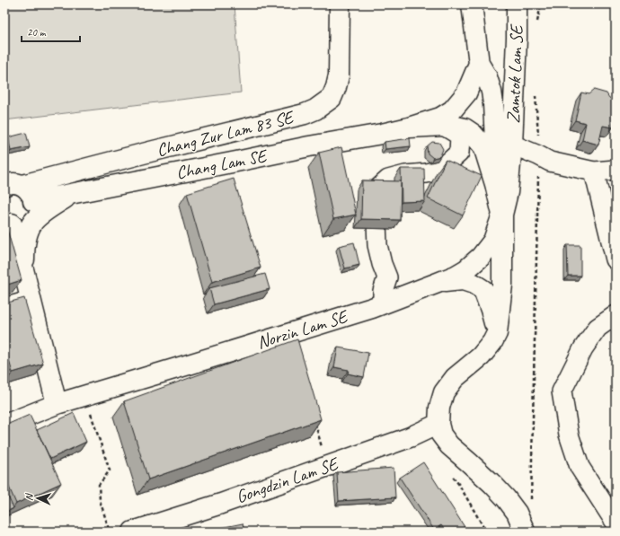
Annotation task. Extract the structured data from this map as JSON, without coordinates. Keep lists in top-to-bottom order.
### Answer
{
  "streets": {
    "main road": [
      "Zamtok Lam SE",
      "Chang Zur Lam 83 SE",
      "Chang Lam SE",
      "Norzin Lam SE",
      "Gongdzin Lam SE"
    ]
  },
  "crossings": [
    ["Zamtok Lam SE", "Norzin Lam SE"]
  ],
  "scale_bar": "20 m",
  "north": "left"
}
